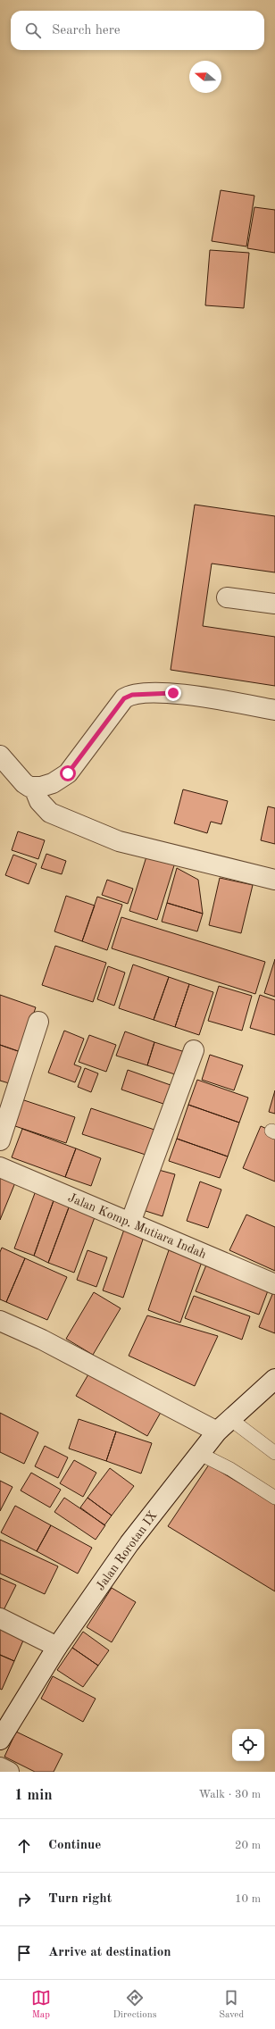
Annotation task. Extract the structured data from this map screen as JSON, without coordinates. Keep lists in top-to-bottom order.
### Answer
{
  "streets": {
    "street": ["Jalan Komp. Mutiara Indah", "Jalan Rorotan IX"]
  },
  "north": "left",
  "page": {
    "search": "Search here",
    "heading": ["1 min", "Walk · 30 m"],
    "list": [
      ["Continue", "20 m"],
      ["Turn right", "10 m"],
      "Arrive at destination"
    ],
    "nav": ["Map", "Directions", "Saved"]
  }
}
